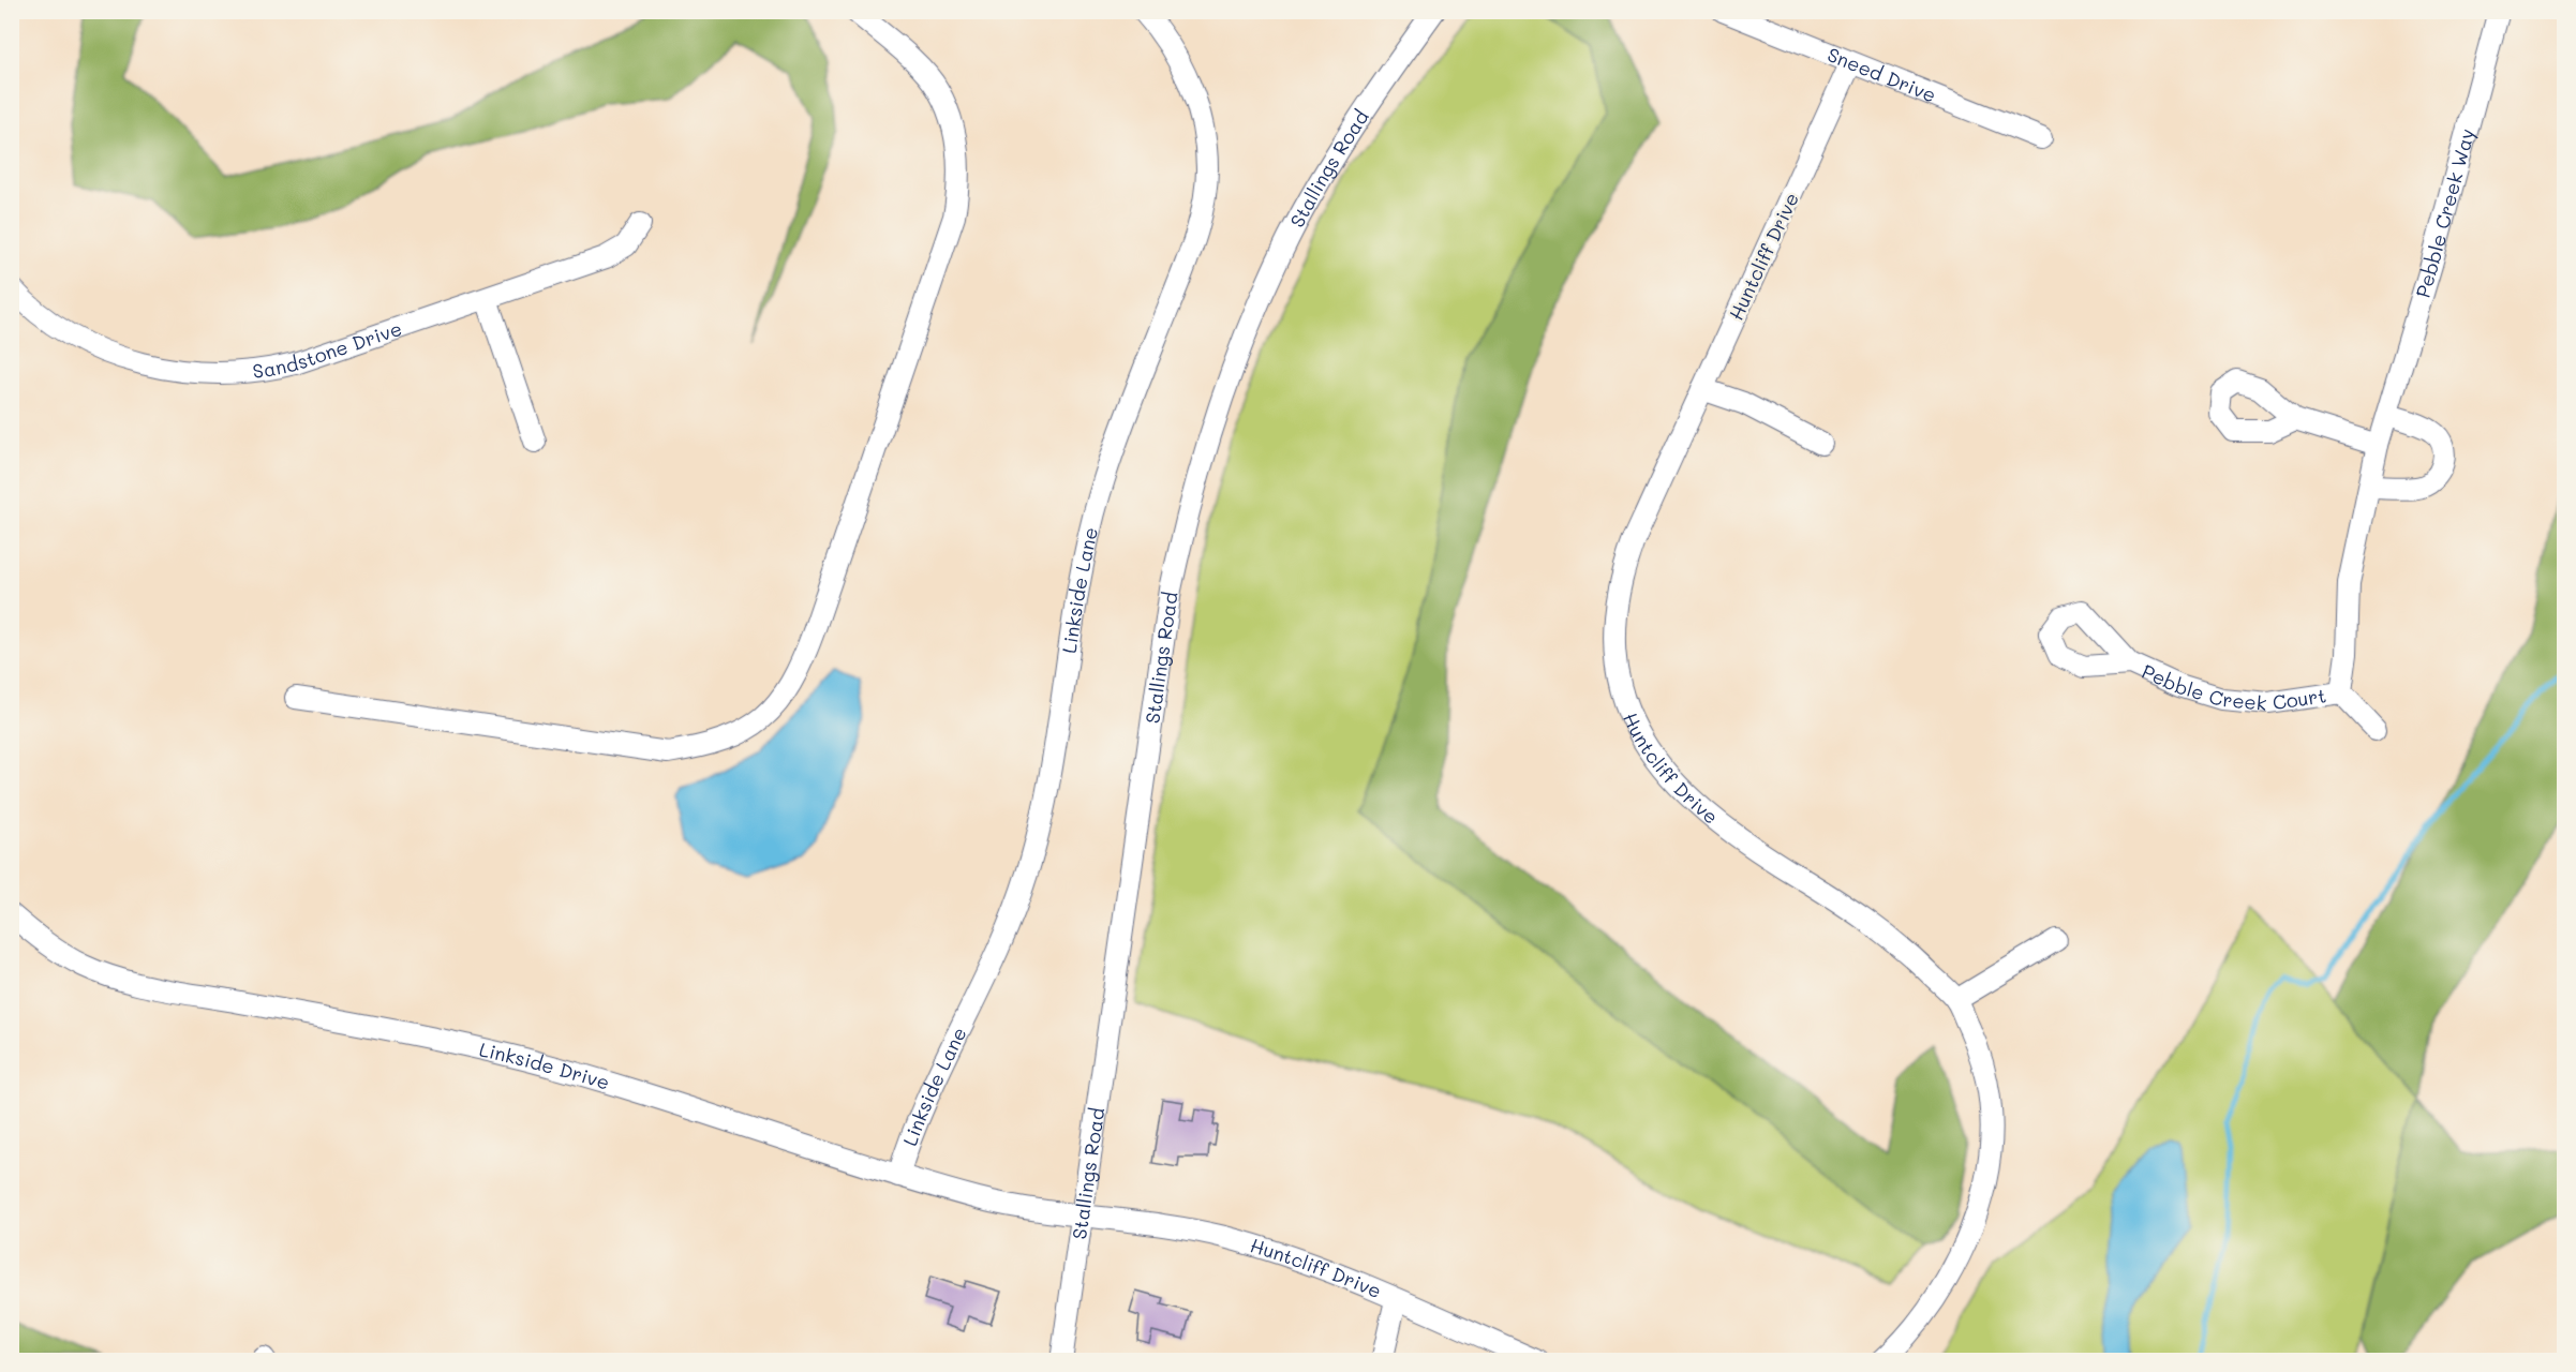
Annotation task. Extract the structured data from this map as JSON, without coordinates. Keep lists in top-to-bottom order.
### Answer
{
  "streets": {
    "street": [
      "Sneed Drive",
      "Stallings Road",
      "Pebble Creek Way",
      "Huntcliff Drive",
      "Sandstone Drive",
      "Linkside Lane",
      "Pebble Creek Court",
      "Linkside Drive"
    ]
  },
  "crossings": [
    ["Sneed Drive", "Huntcliff Drive"],
    ["Stallings Road", "Huntcliff Drive"],
    ["Stallings Road", "Linkside Drive"],
    ["Pebble Creek Way", "Pebble Creek Court"],
    ["Huntcliff Drive", "Linkside Drive"],
    ["Linkside Lane", "Linkside Drive"]
  ]
}
